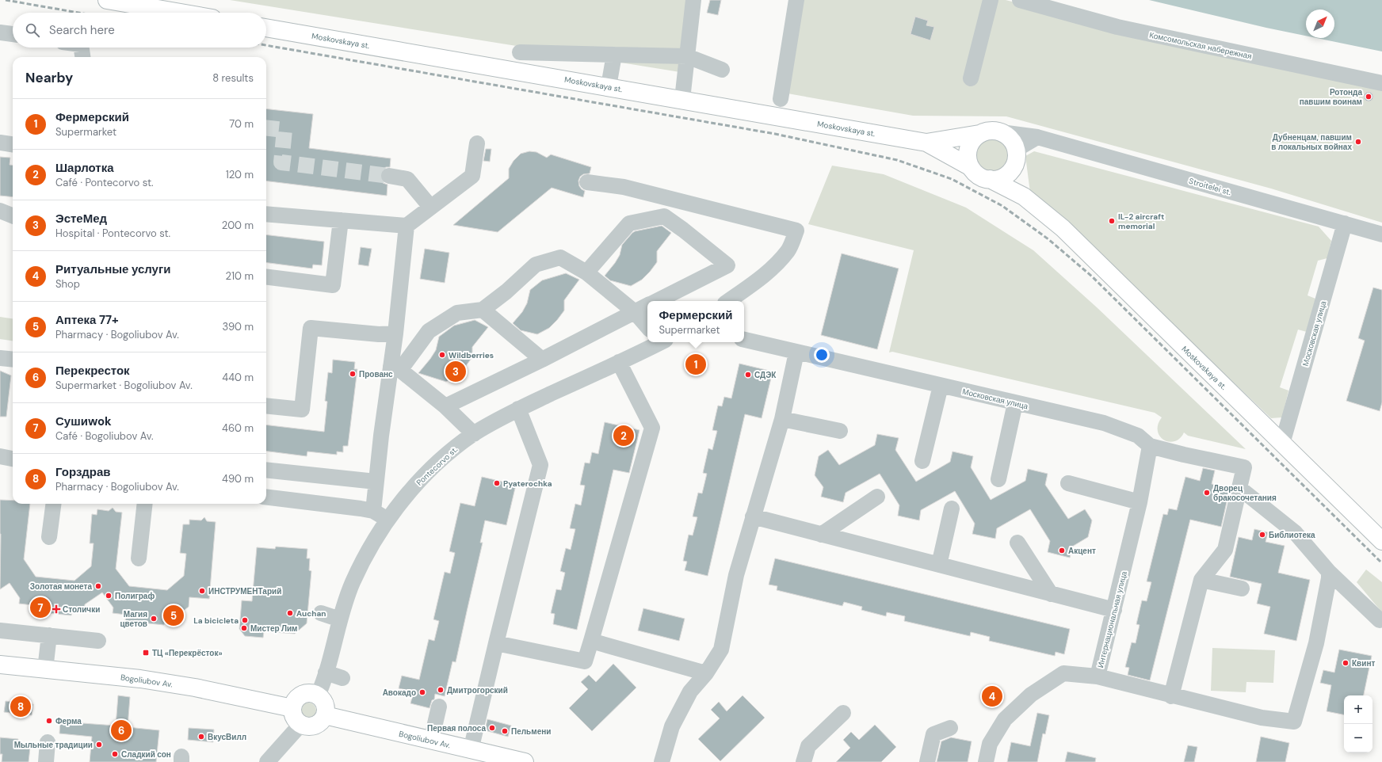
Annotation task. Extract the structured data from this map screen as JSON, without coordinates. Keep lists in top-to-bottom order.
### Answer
{
  "streets": {
    "main road": ["Moskovskaya st.", "Bogoliubov Av."],
    "street": [
      "Комсомольская набережная",
      "Stroitelei st.",
      "Московская улица",
      "Pontecorvo st.",
      "Интернациональная улица"
    ]
  },
  "crossings": [
    ["Moskovskaya st.", "Stroitelei st."],
    ["Moskovskaya st.", "Московская улица"],
    ["Stroitelei st.", "Московская улица"],
    ["Московская улица", "Интернациональная улица"],
    ["Pontecorvo st.", "Bogoliubov Av."]
  ],
  "places": {
    "other": [
      "Ротонда павшим воинам",
      "Дубненцам, павшим в локальных войнах",
      "IL-2 aircraft memorial",
      "Wildberries",
      "Прованс",
      "СДЭК",
      "Pyaterochka",
      "Дворец бракосочетания",
      "Библиотека",
      "Акцент",
      "Золотая монета",
      "ИНСТРУМЕНТарий",
      "Полиграф",
      "Auchan",
      "Магия цветов",
      "La bicicleta",
      "Мистер Лим",
      "Квинт",
      "Дмитрогорский",
      "Авокадо",
      "Ферма",
      "Первая полоса",
      "Пельмени",
      "ВкусВилл",
      "Мыльные традиции",
      "Сладкий сон"
    ],
    "health": ["Столички"],
    "transit": ["ТЦ «Перекрёсток»"]
  },
  "north": "top right",
  "page": {
    "search": "Search here",
    "heading": ["Nearby", "8 results"],
    "list": [
      {
        "mark": "1",
        "name": "Фермерский",
        "note": "Supermarket",
        "value": "70 m"
      },
      {
        "mark": "2",
        "name": "Шарлотка",
        "note": "Café · Pontecorvo st.",
        "value": "120 m"
      },
      {
        "mark": "3",
        "name": "ЭстеМед",
        "note": "Hospital · Pontecorvo st.",
        "value": "200 m"
      },
      {
        "mark": "4",
        "name": "Ритуальные услуги",
        "note": "Shop",
        "value": "210 m"
      },
      {
        "mark": "5",
        "name": "Аптека 77+",
        "note": "Pharmacy · Bogoliubov Av.",
        "value": "390 m"
      },
      {
        "mark": "6",
        "name": "Перекресток",
        "note": "Supermarket · Bogoliubov Av.",
        "value": "440 m"
      },
      {
        "mark": "7",
        "name": "Сушиwok",
        "note": "Café · Bogoliubov Av.",
        "value": "460 m"
      },
      {
        "mark": "8",
        "name": "Горздрав",
        "note": "Pharmacy · Bogoliubov Av.",
        "value": "490 m"
      }
    ],
    "popup": ["Фермерский", "Supermarket"],
    "pins": [
      "1",
      "3",
      "2",
      "7",
      "5",
      "4",
      "8",
      "6"
    ],
    "map_buttons": ["+", "−"]
  }
}
